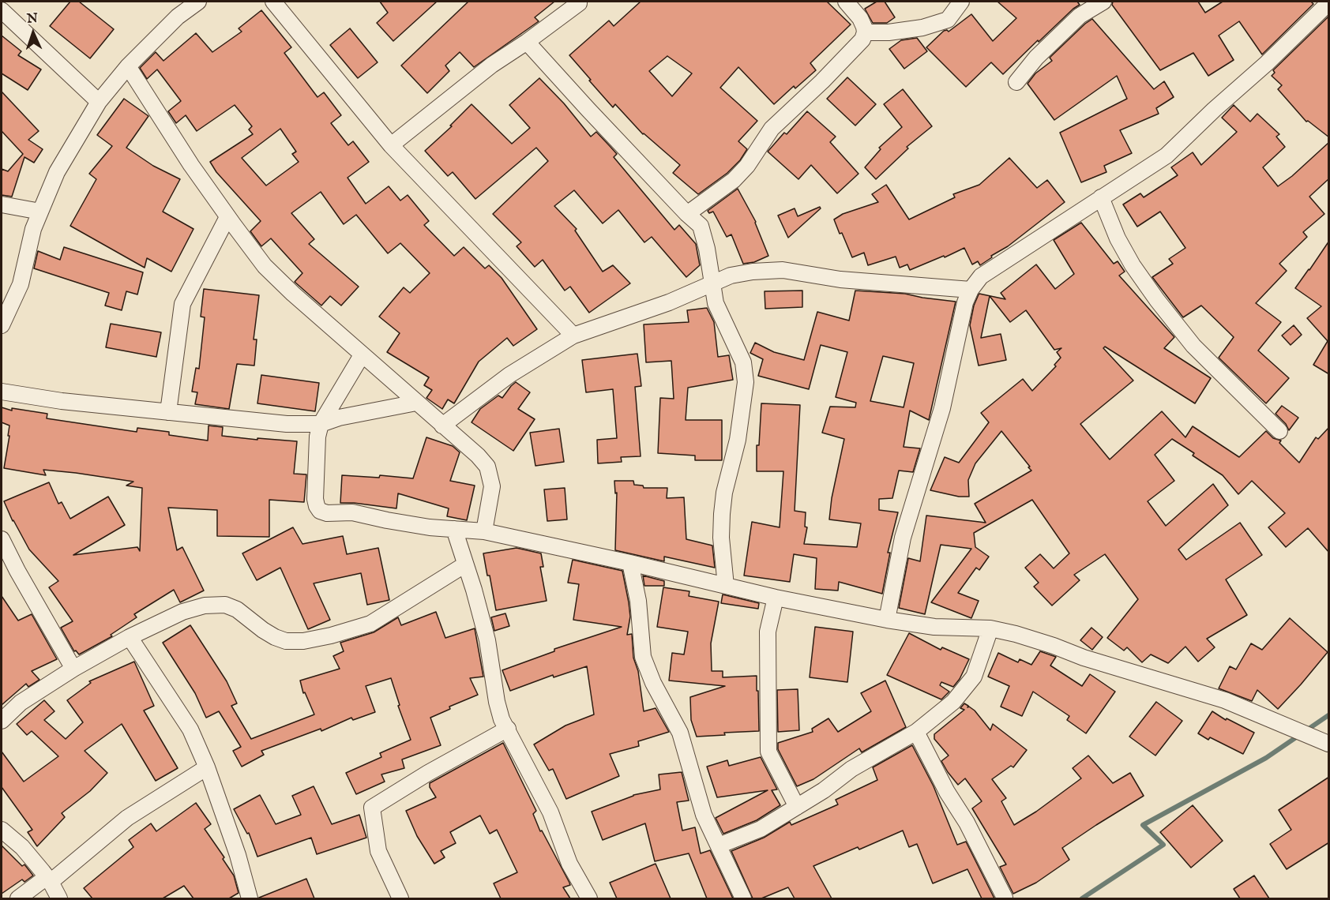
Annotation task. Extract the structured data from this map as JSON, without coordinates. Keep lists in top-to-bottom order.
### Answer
{
  "north": "top"
}
